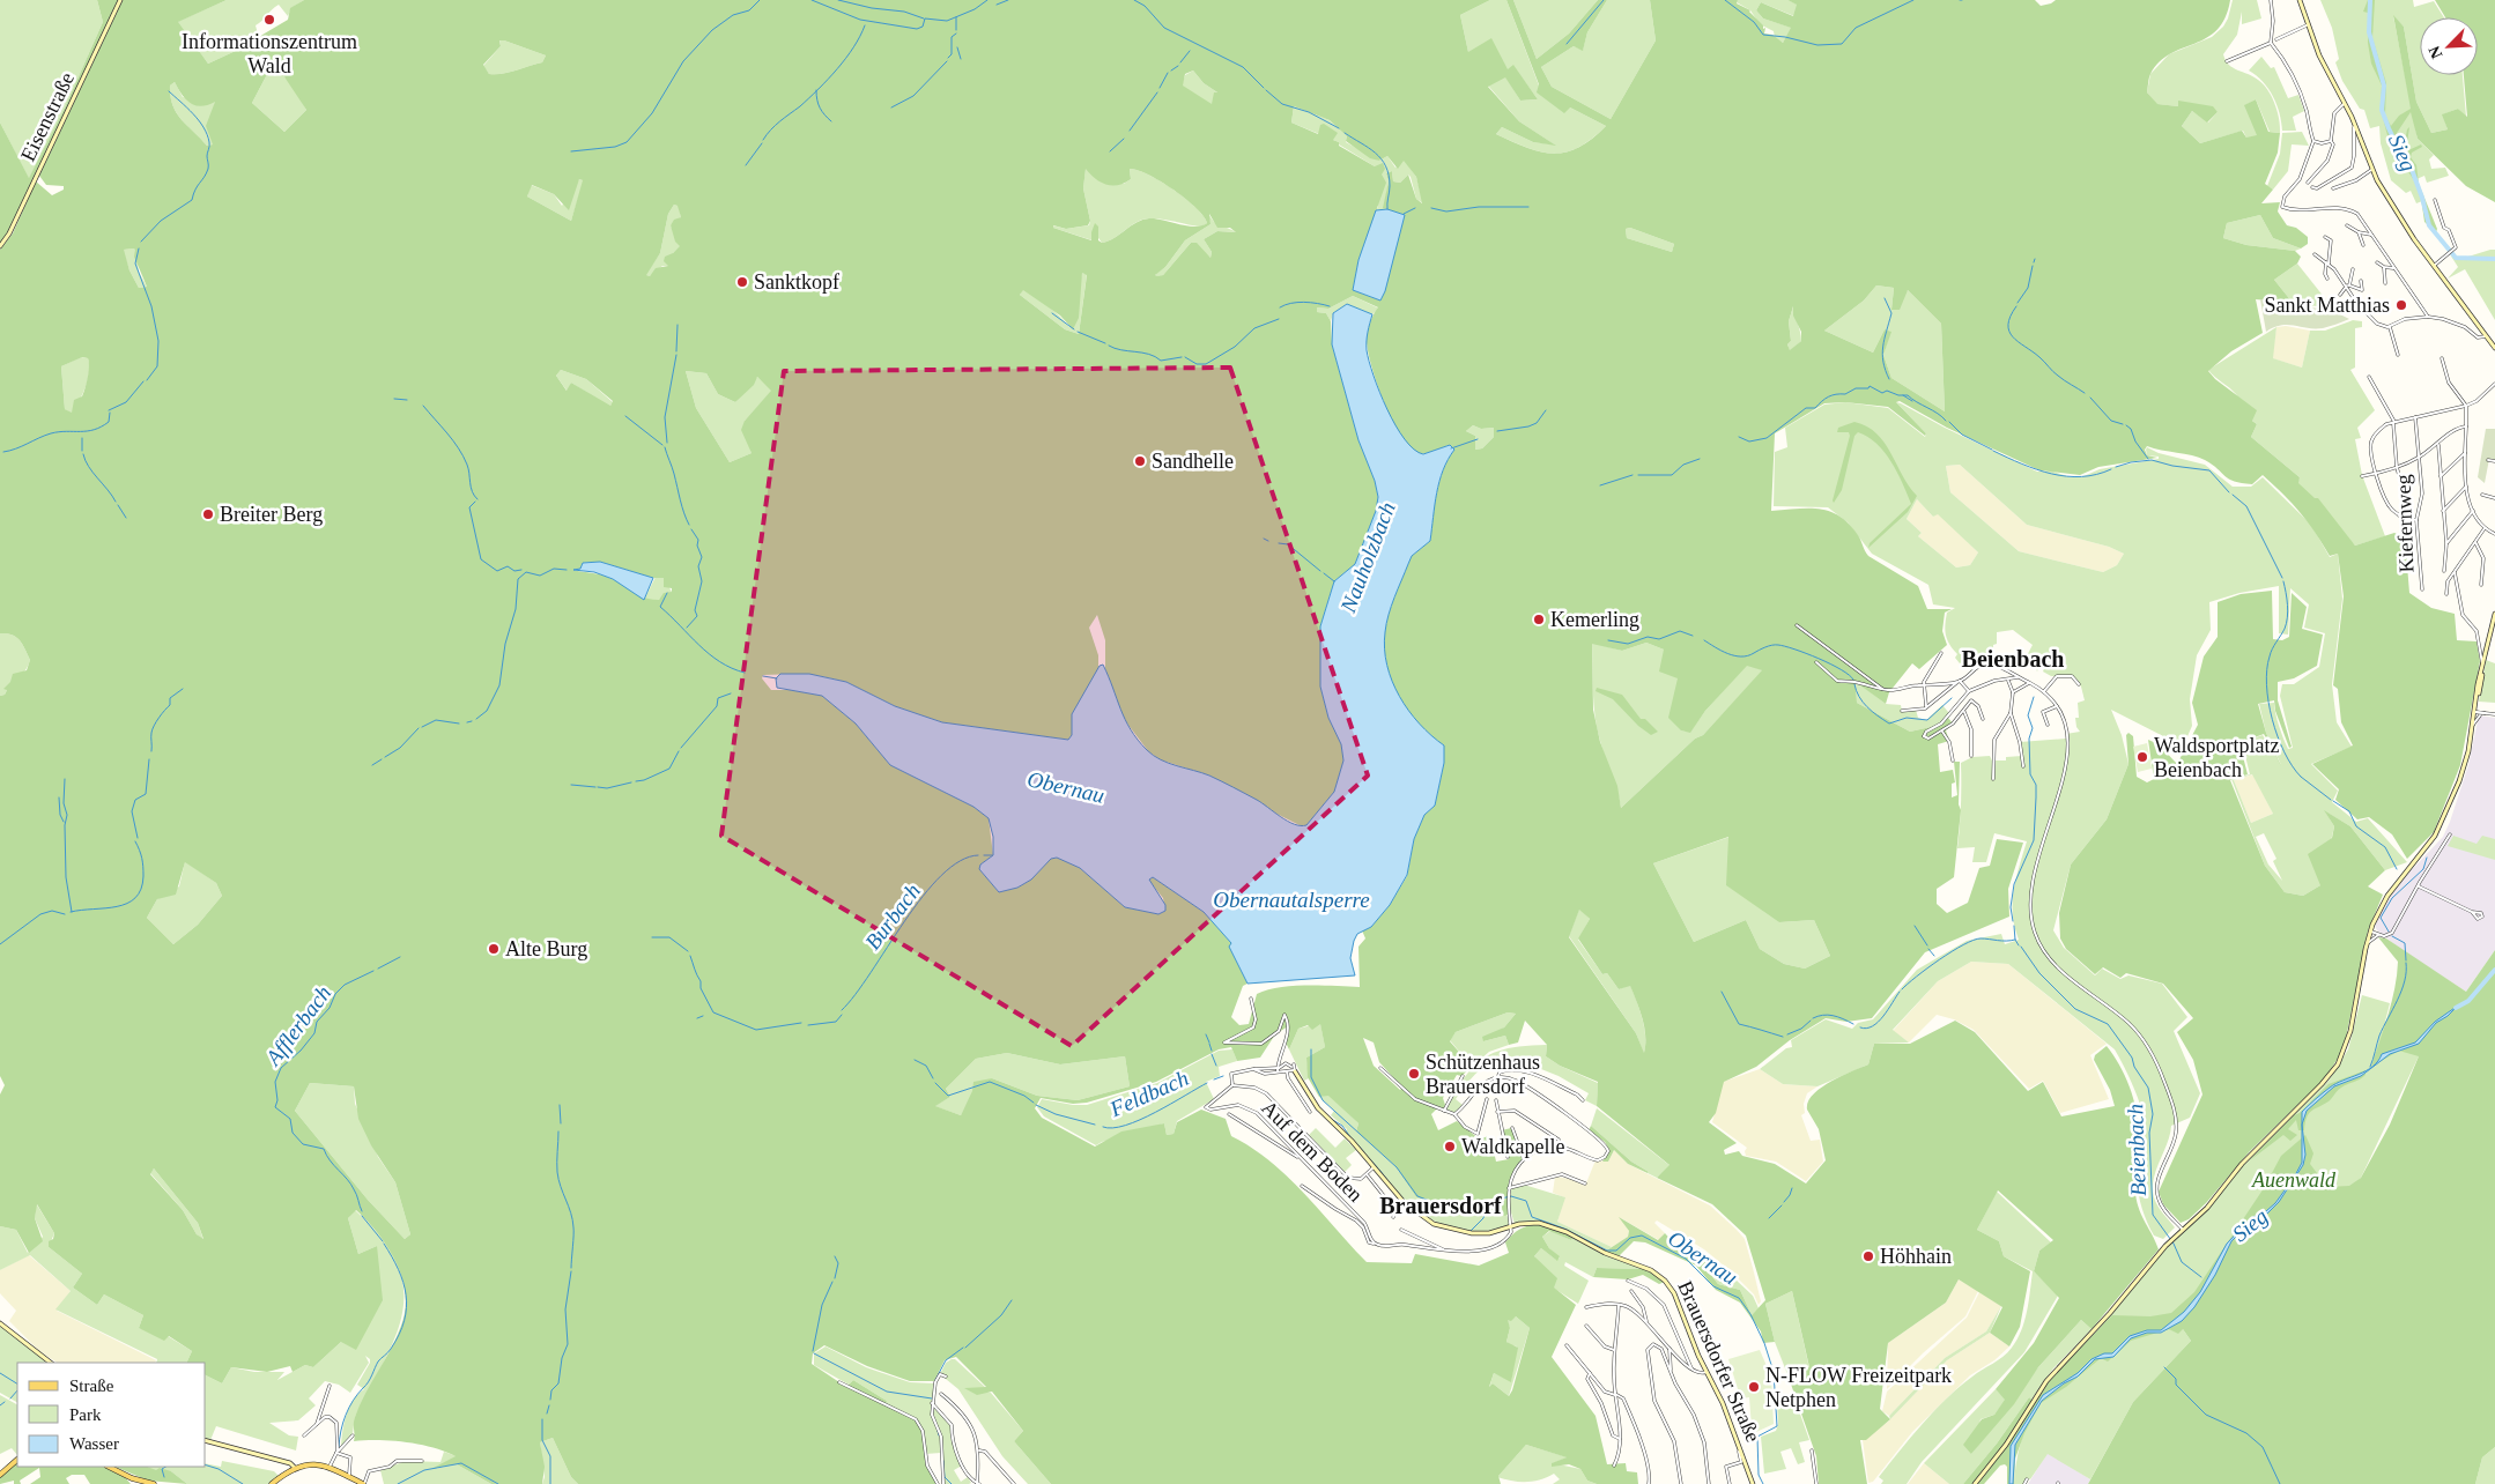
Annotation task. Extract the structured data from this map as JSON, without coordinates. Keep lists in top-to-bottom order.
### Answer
{
  "streets": {
    "main road": ["Eisenstraße", "Brauersdorfer Straße"],
    "street": ["Kiefernweg", "Auf dem Boden"]
  },
  "districts": ["Beienbach", "Brauersdorf"],
  "water": [
    "Sieg",
    "Nauholzbach",
    "Obernau",
    "Obernautalsperre",
    "Burbach",
    "Afflerbach",
    "Feldbach",
    "Beienbach"
  ],
  "parks": ["Auenwald"],
  "places": [
    "Informationszentrum Wald",
    "Sanktkopf",
    "Sankt Matthias",
    "Sandhelle",
    "Breiter Berg",
    "Kemerling",
    "Waldsportplatz Beienbach",
    "Alte Burg",
    "Schützenhaus Brauersdorf",
    "Waldkapelle",
    "Höhhain",
    "N-FLOW Freizeitpark Netphen"
  ],
  "legend": ["Straße", "Park", "Wasser"],
  "north": "bottom left"
}
